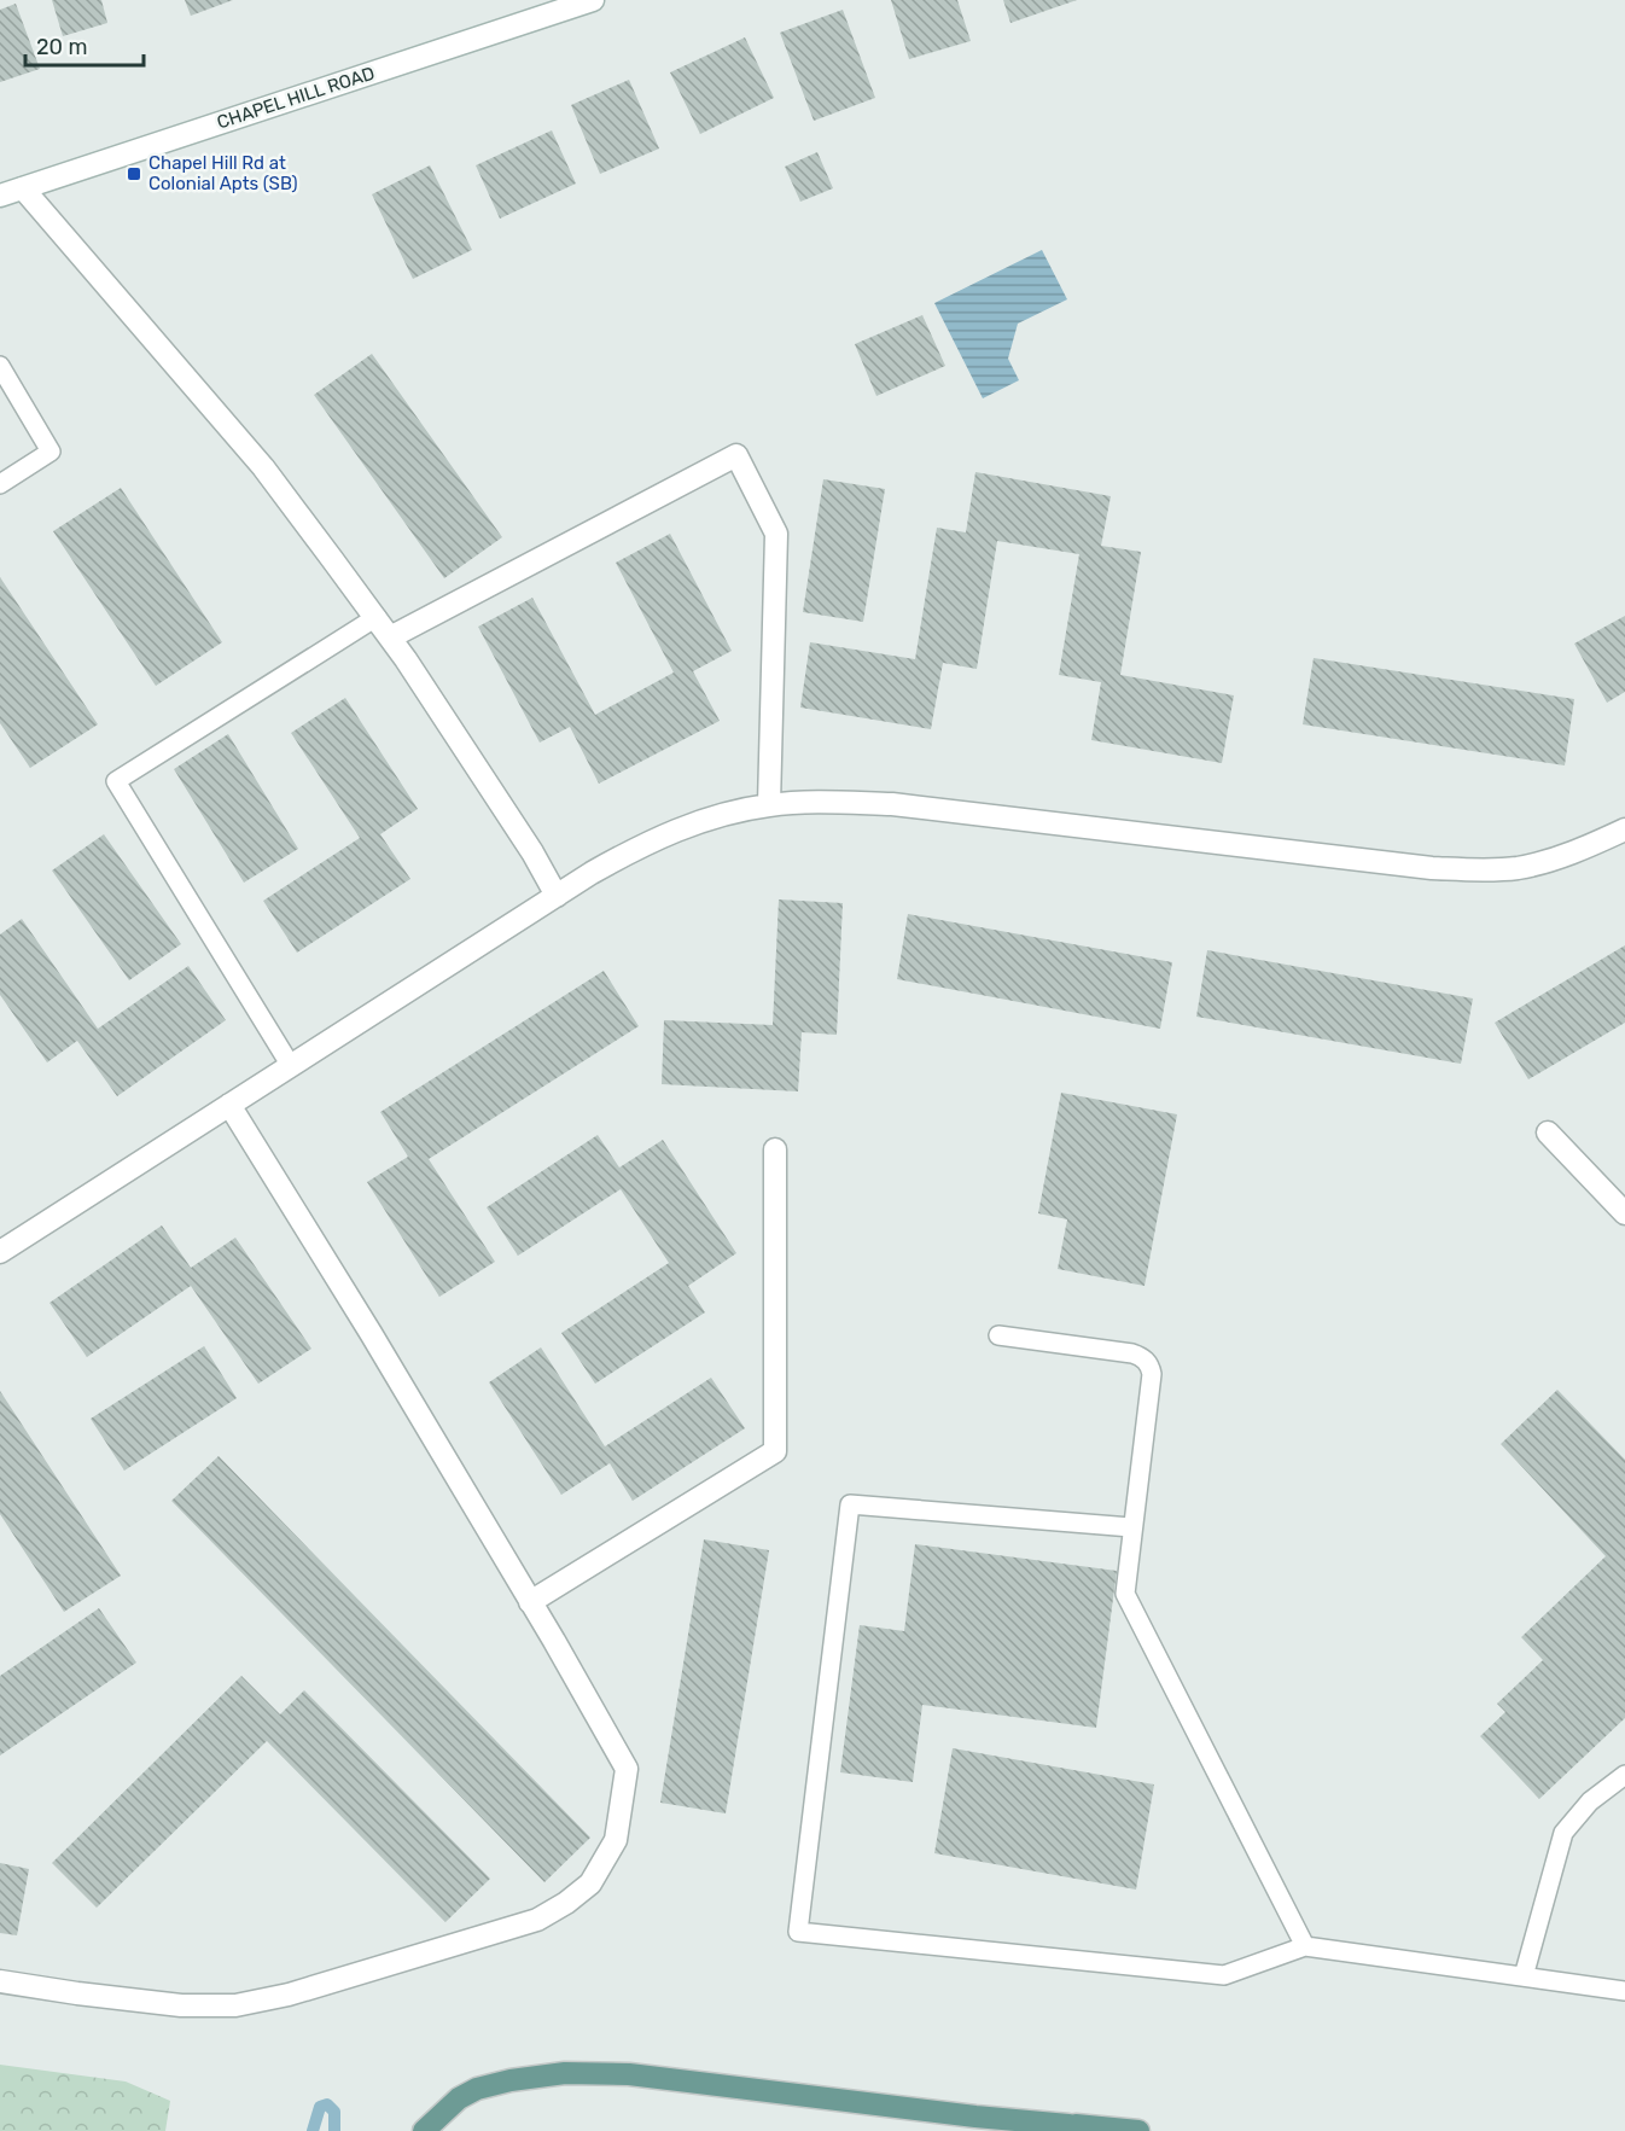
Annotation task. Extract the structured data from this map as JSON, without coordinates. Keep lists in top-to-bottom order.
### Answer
{
  "streets": {
    "street": ["CHAPEL HILL ROAD"]
  },
  "places": {
    "transit": ["Chapel Hill Rd at Colonial Apts (SB)"]
  },
  "scale_bar": "20 m"
}
